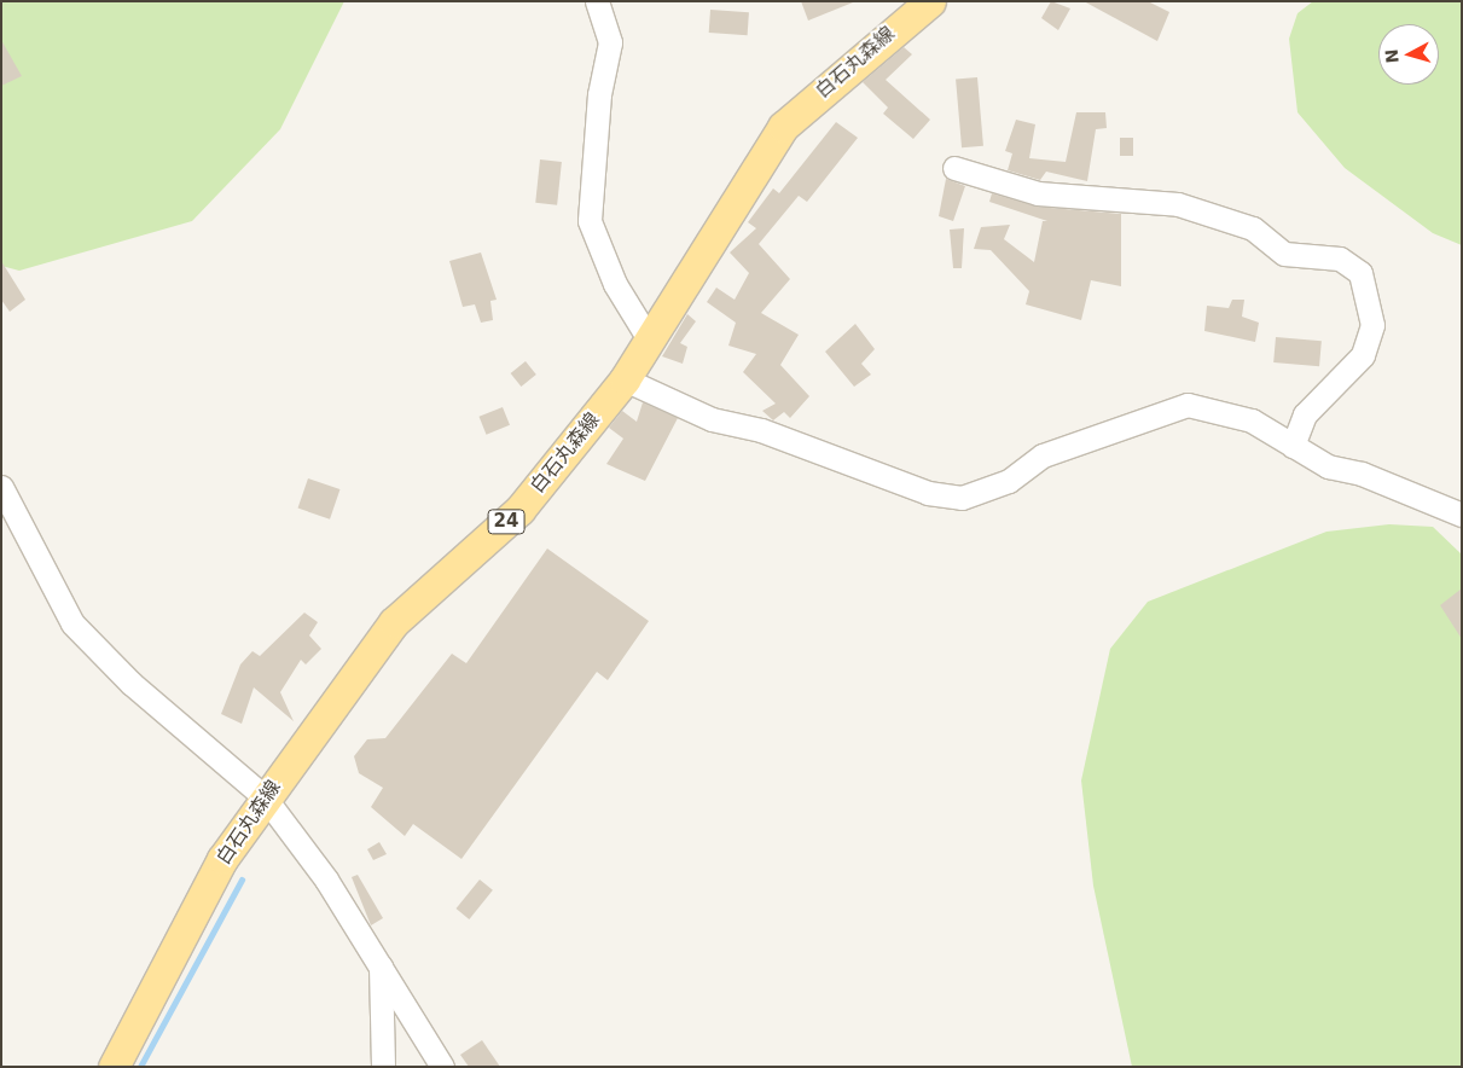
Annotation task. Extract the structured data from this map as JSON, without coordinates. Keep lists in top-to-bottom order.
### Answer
{
  "streets": {
    "main road": ["白石丸森線", "24"]
  },
  "north": "left"
}
